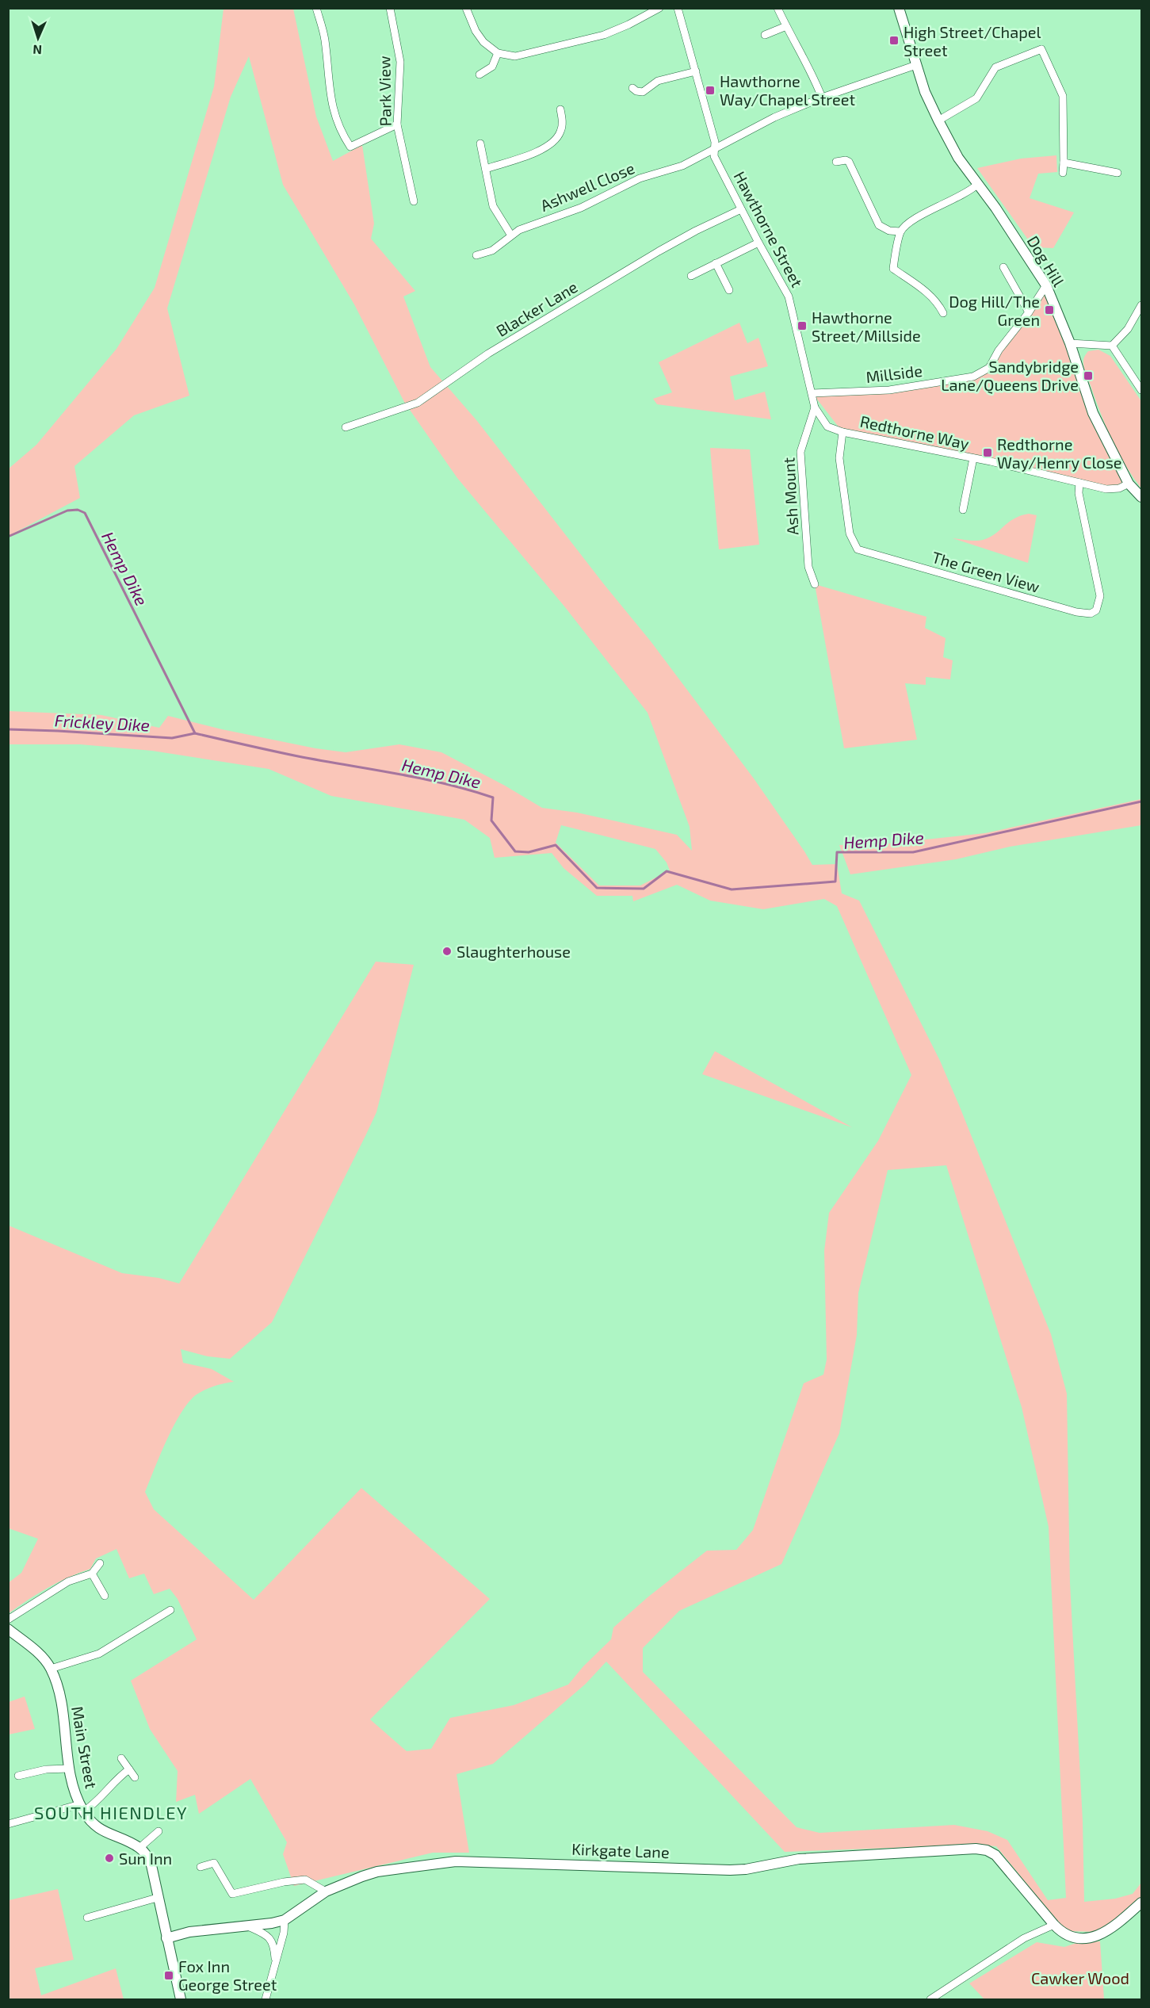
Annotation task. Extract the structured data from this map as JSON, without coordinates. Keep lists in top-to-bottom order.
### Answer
{
  "streets": {
    "street": [
      "Park View",
      "Ashwell Close",
      "Hawthorne Street",
      "Dog Hill",
      "Blacker Lane",
      "Millside",
      "Redthorne Way",
      "Ash Mount",
      "The Green View",
      "Main Street",
      "Kirkgate Lane"
    ]
  },
  "crossings": [
    ["Ashwell Close", "Hawthorne Street"],
    ["Ashwell Close", "Dog Hill"],
    ["Hawthorne Street", "Blacker Lane"],
    ["Hawthorne Street", "Millside"],
    ["Hawthorne Street", "Redthorne Way"],
    ["Hawthorne Street", "Ash Mount"],
    ["Dog Hill", "Millside"],
    ["Dog Hill", "Redthorne Way"],
    ["Redthorne Way", "Ash Mount"],
    ["Redthorne Way", "The Green View"]
  ],
  "districts": ["SOUTH HIENDLEY"],
  "water": ["Hemp Dike", "Frickley Dike"],
  "parks": ["Cawker Wood"],
  "places": {
    "transit": [
      "High Street/Chapel Street",
      "Hawthorne Way/Chapel Street",
      "Dog Hill/The Green",
      "Hawthorne Street/Millside",
      "Sandybridge Lane/Queens Drive",
      "Redthorne Way/Henry Close",
      "Fox Inn George Street"
    ],
    "other": ["Slaughterhouse", "Sun Inn"]
  },
  "north": "bottom"
}
